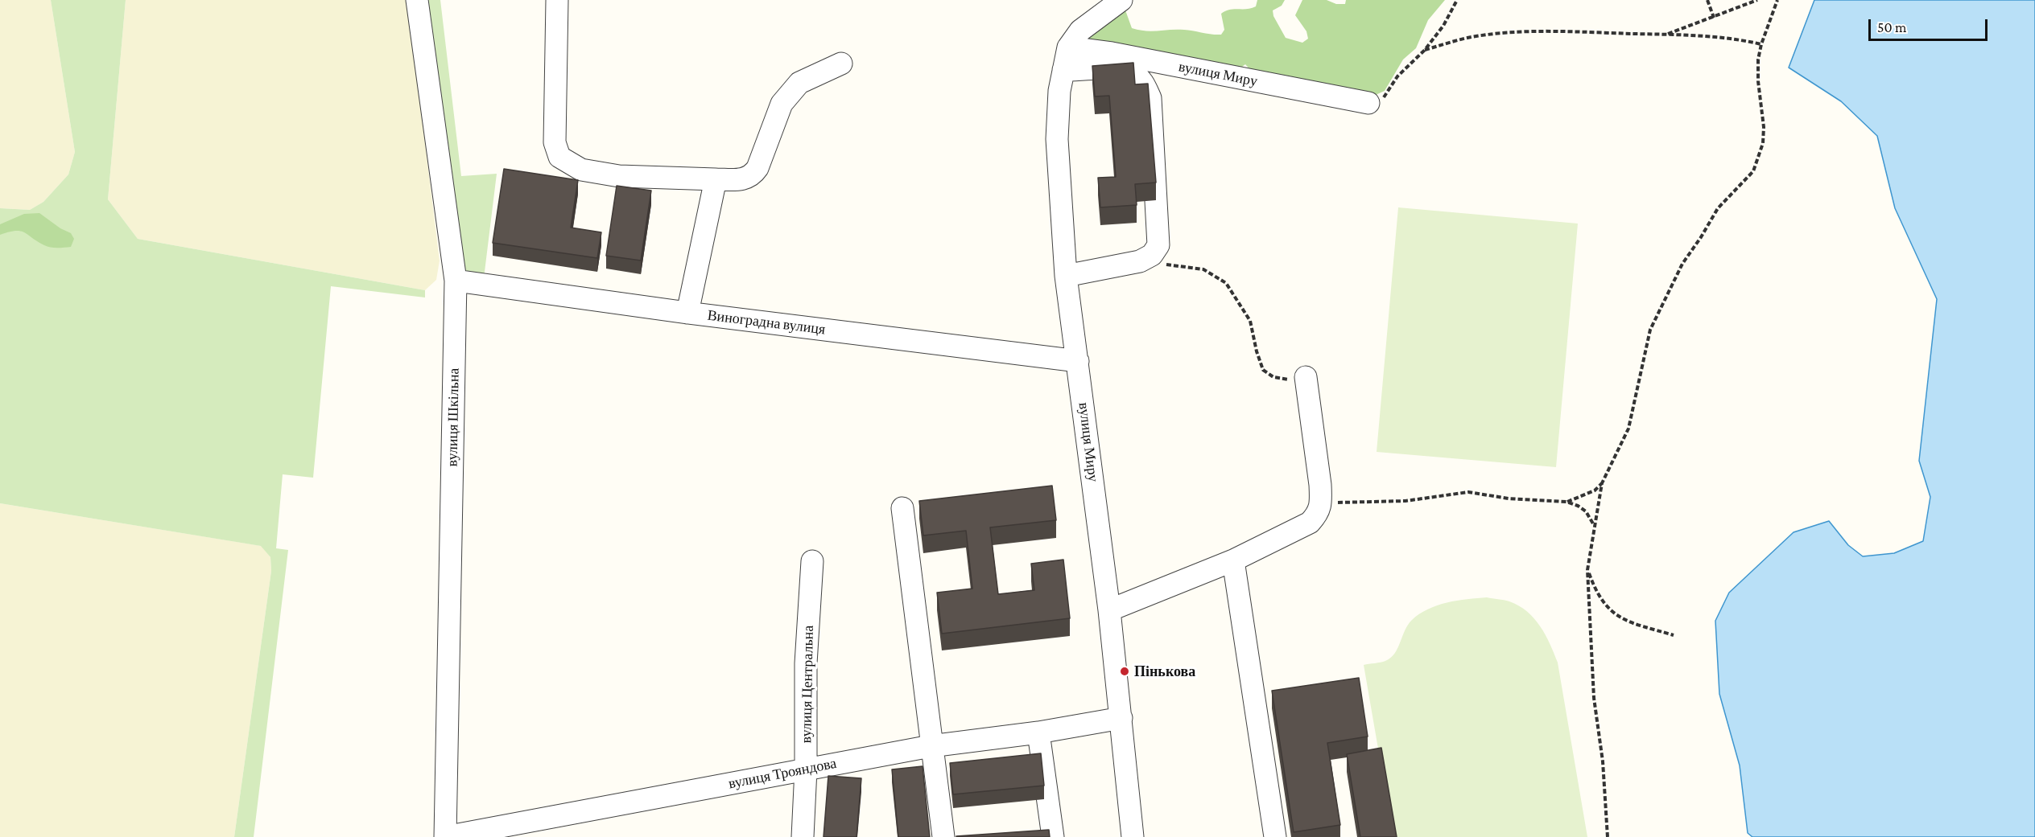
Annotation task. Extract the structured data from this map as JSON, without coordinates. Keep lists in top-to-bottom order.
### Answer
{
  "streets": {
    "street": [
      "вулиця Миру",
      "Виноградна вулиця",
      "вулиця Шкільна",
      "вулиця Центральна",
      "вулиця Трояндова"
    ]
  },
  "crossings": [
    ["вулиця Миру", "Виноградна вулиця"],
    ["вулиця Миру", "вулиця Трояндова"],
    ["Виноградна вулиця", "вулиця Шкільна"],
    ["вулиця Шкільна", "вулиця Трояндова"],
    ["вулиця Центральна", "вулиця Трояндова"]
  ],
  "places": ["Пінькова"],
  "scale_bar": "50 m"
}
